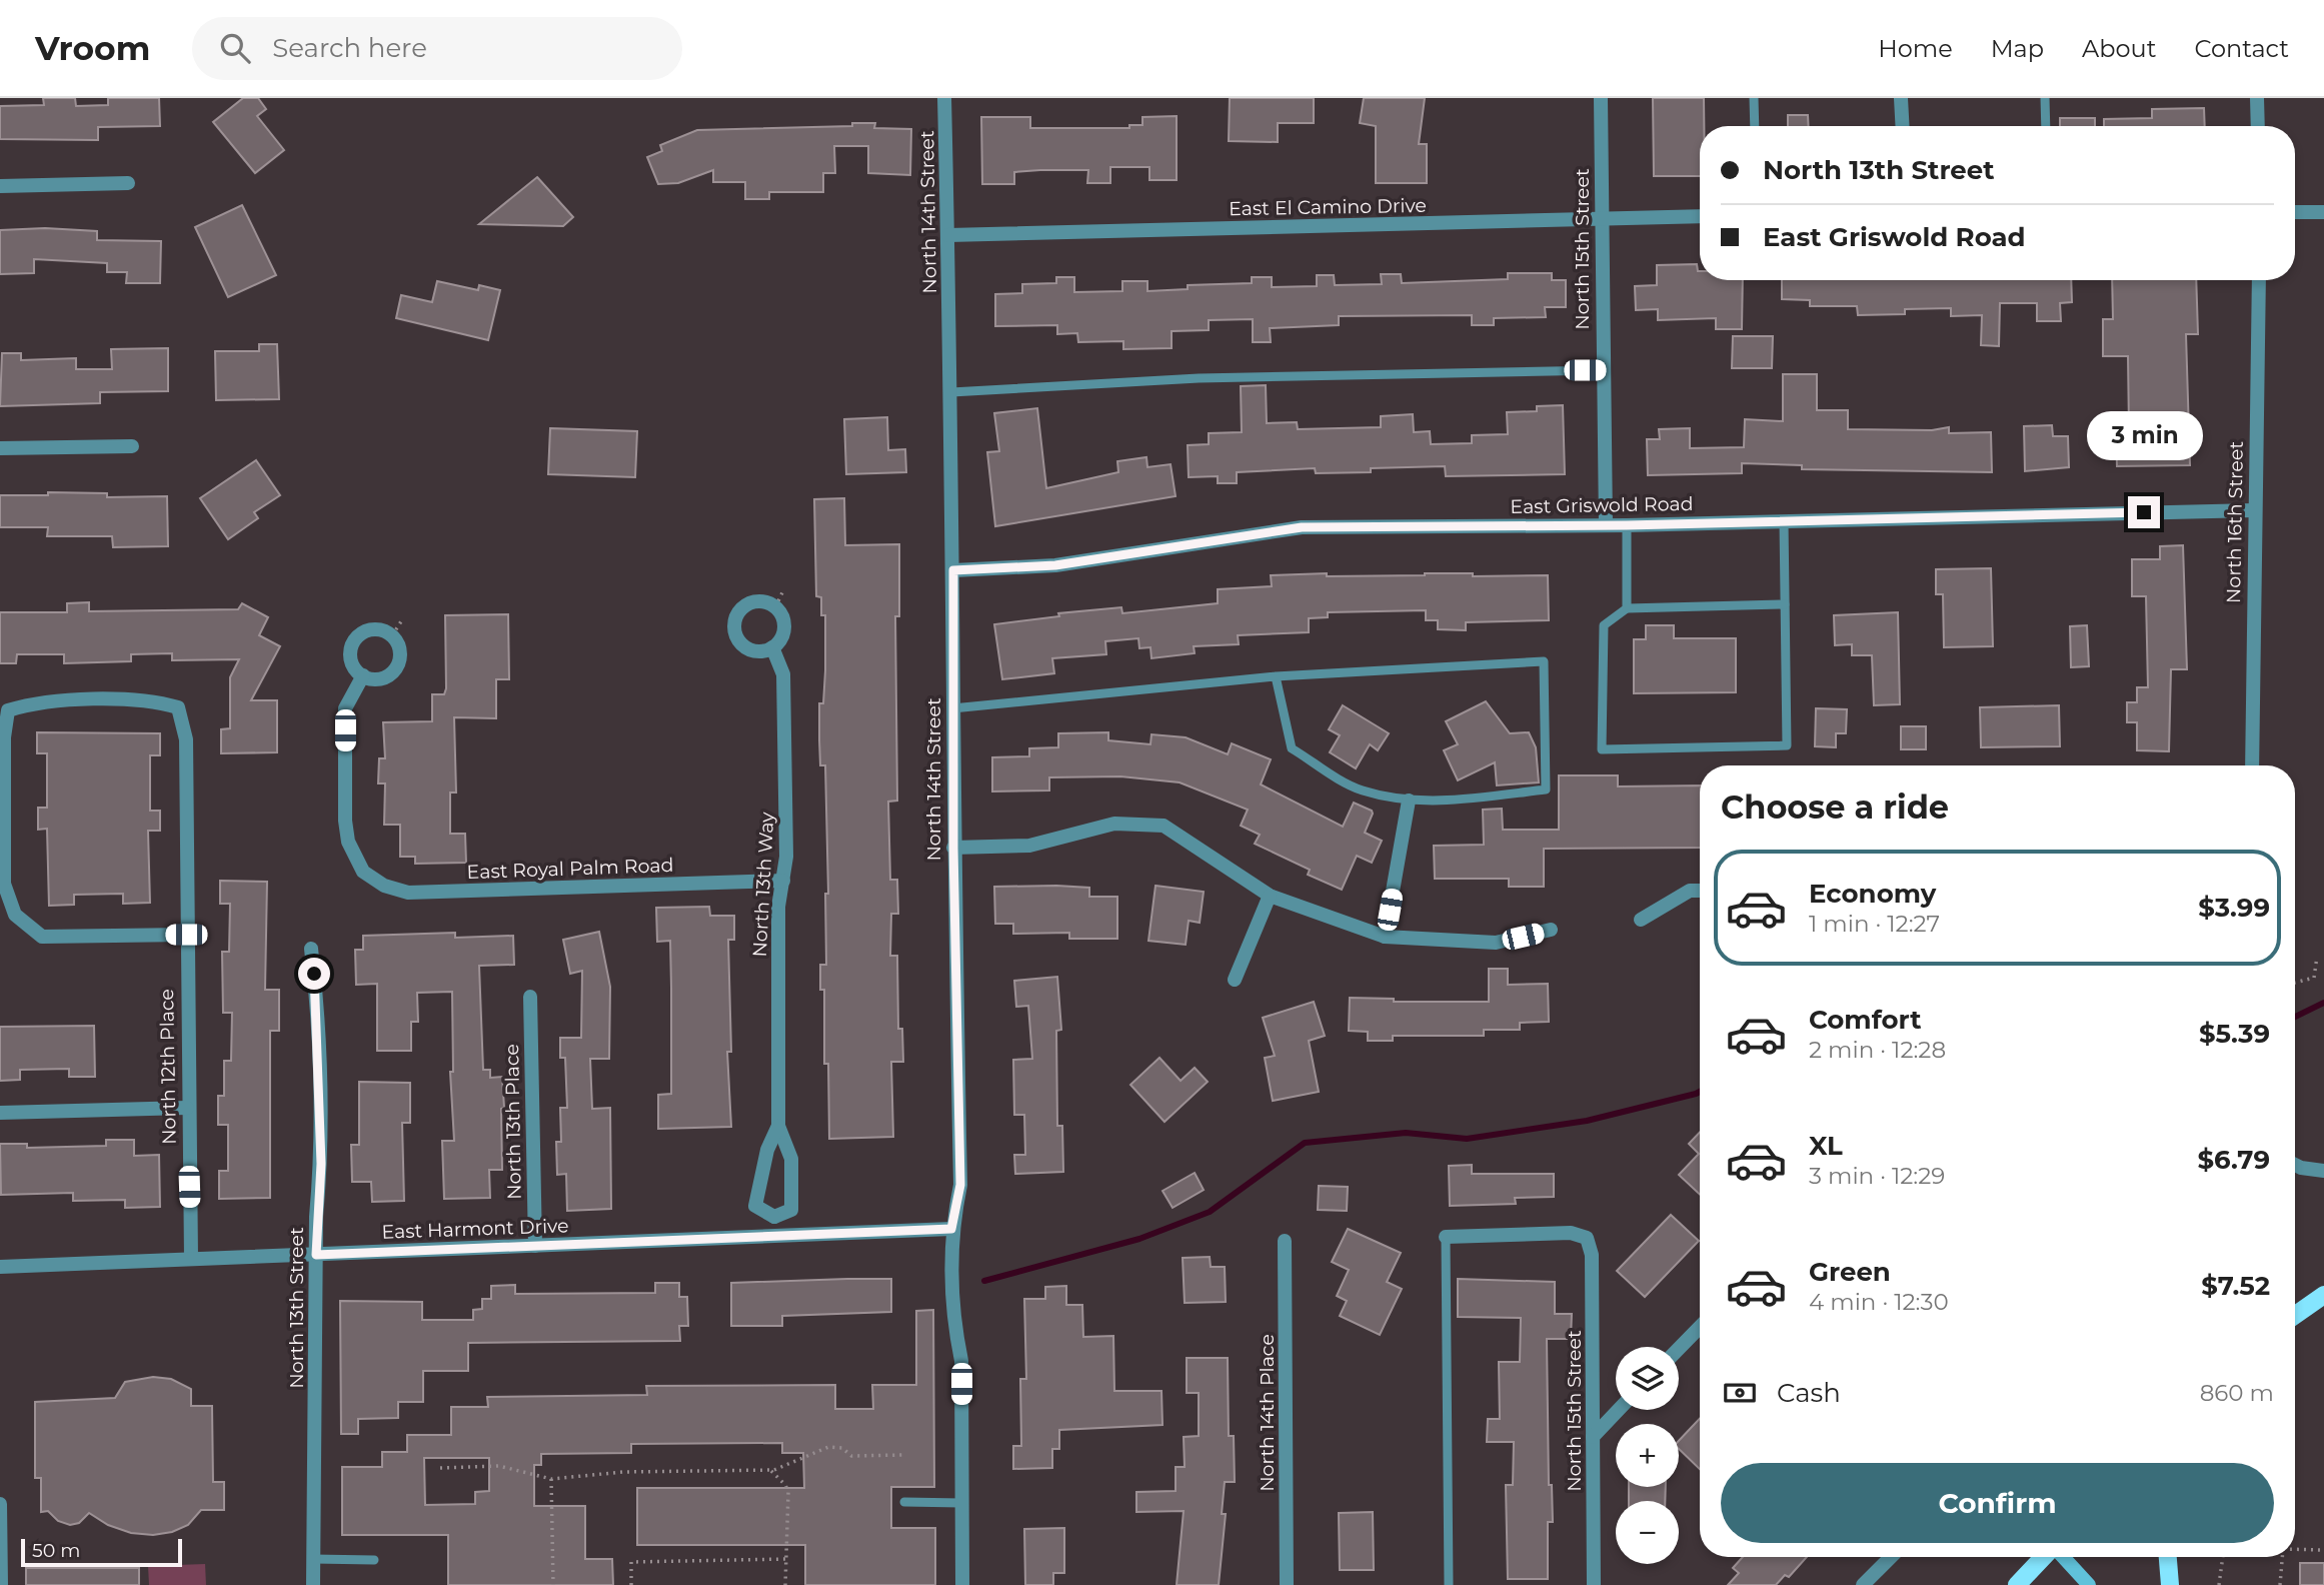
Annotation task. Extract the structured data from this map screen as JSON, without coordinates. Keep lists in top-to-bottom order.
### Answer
{
  "streets": {
    "street": [
      "East El Camino Drive",
      "North 14th Street",
      "North 15th Street",
      "East Griswold Road",
      "North 16th Street",
      "East Royal Palm Road",
      "North 13th Way",
      "North 12th Place",
      "North 13th Place",
      "East Harmont Drive",
      "North 13th Street",
      "North 14th Place"
    ]
  },
  "crossings": [
    ["East El Camino Drive", "North 14th Street"],
    ["East El Camino Drive", "North 15th Street"],
    ["North 14th Street", "East Griswold Road"],
    ["North 14th Street", "East Harmont Drive"],
    ["North 15th Street", "East Griswold Road"],
    ["East Griswold Road", "North 16th Street"],
    ["East Royal Palm Road", "North 13th Way"],
    ["North 12th Place", "East Harmont Drive"],
    ["North 13th Place", "East Harmont Drive"],
    ["East Harmont Drive", "North 13th Street"]
  ],
  "scale_bar": "50 m",
  "page": {
    "header": "Vroom",
    "search": "Search here",
    "nav": [
      "Home",
      "Map",
      "About",
      "Contact"
    ],
    "banner": ["North 13th Street", "East Griswold Road"],
    "bubble": "3 min",
    "heading": "Choose a ride",
    "list": [
      {
        "name": "Economy",
        "note": "1 min · 12:27",
        "value": "$3.99"
      },
      {
        "name": "Comfort",
        "note": "2 min · 12:28",
        "value": "$5.39"
      },
      {
        "name": "XL",
        "note": "3 min · 12:29",
        "value": "$6.79"
      },
      {
        "name": "Green",
        "note": "4 min · 12:30",
        "value": "$7.52"
      }
    ],
    "map_buttons": ["+", "−"],
    "pay": ["Cash", "860 m"],
    "buttons": "Confirm",
    "scale": "50 m"
  }
}
